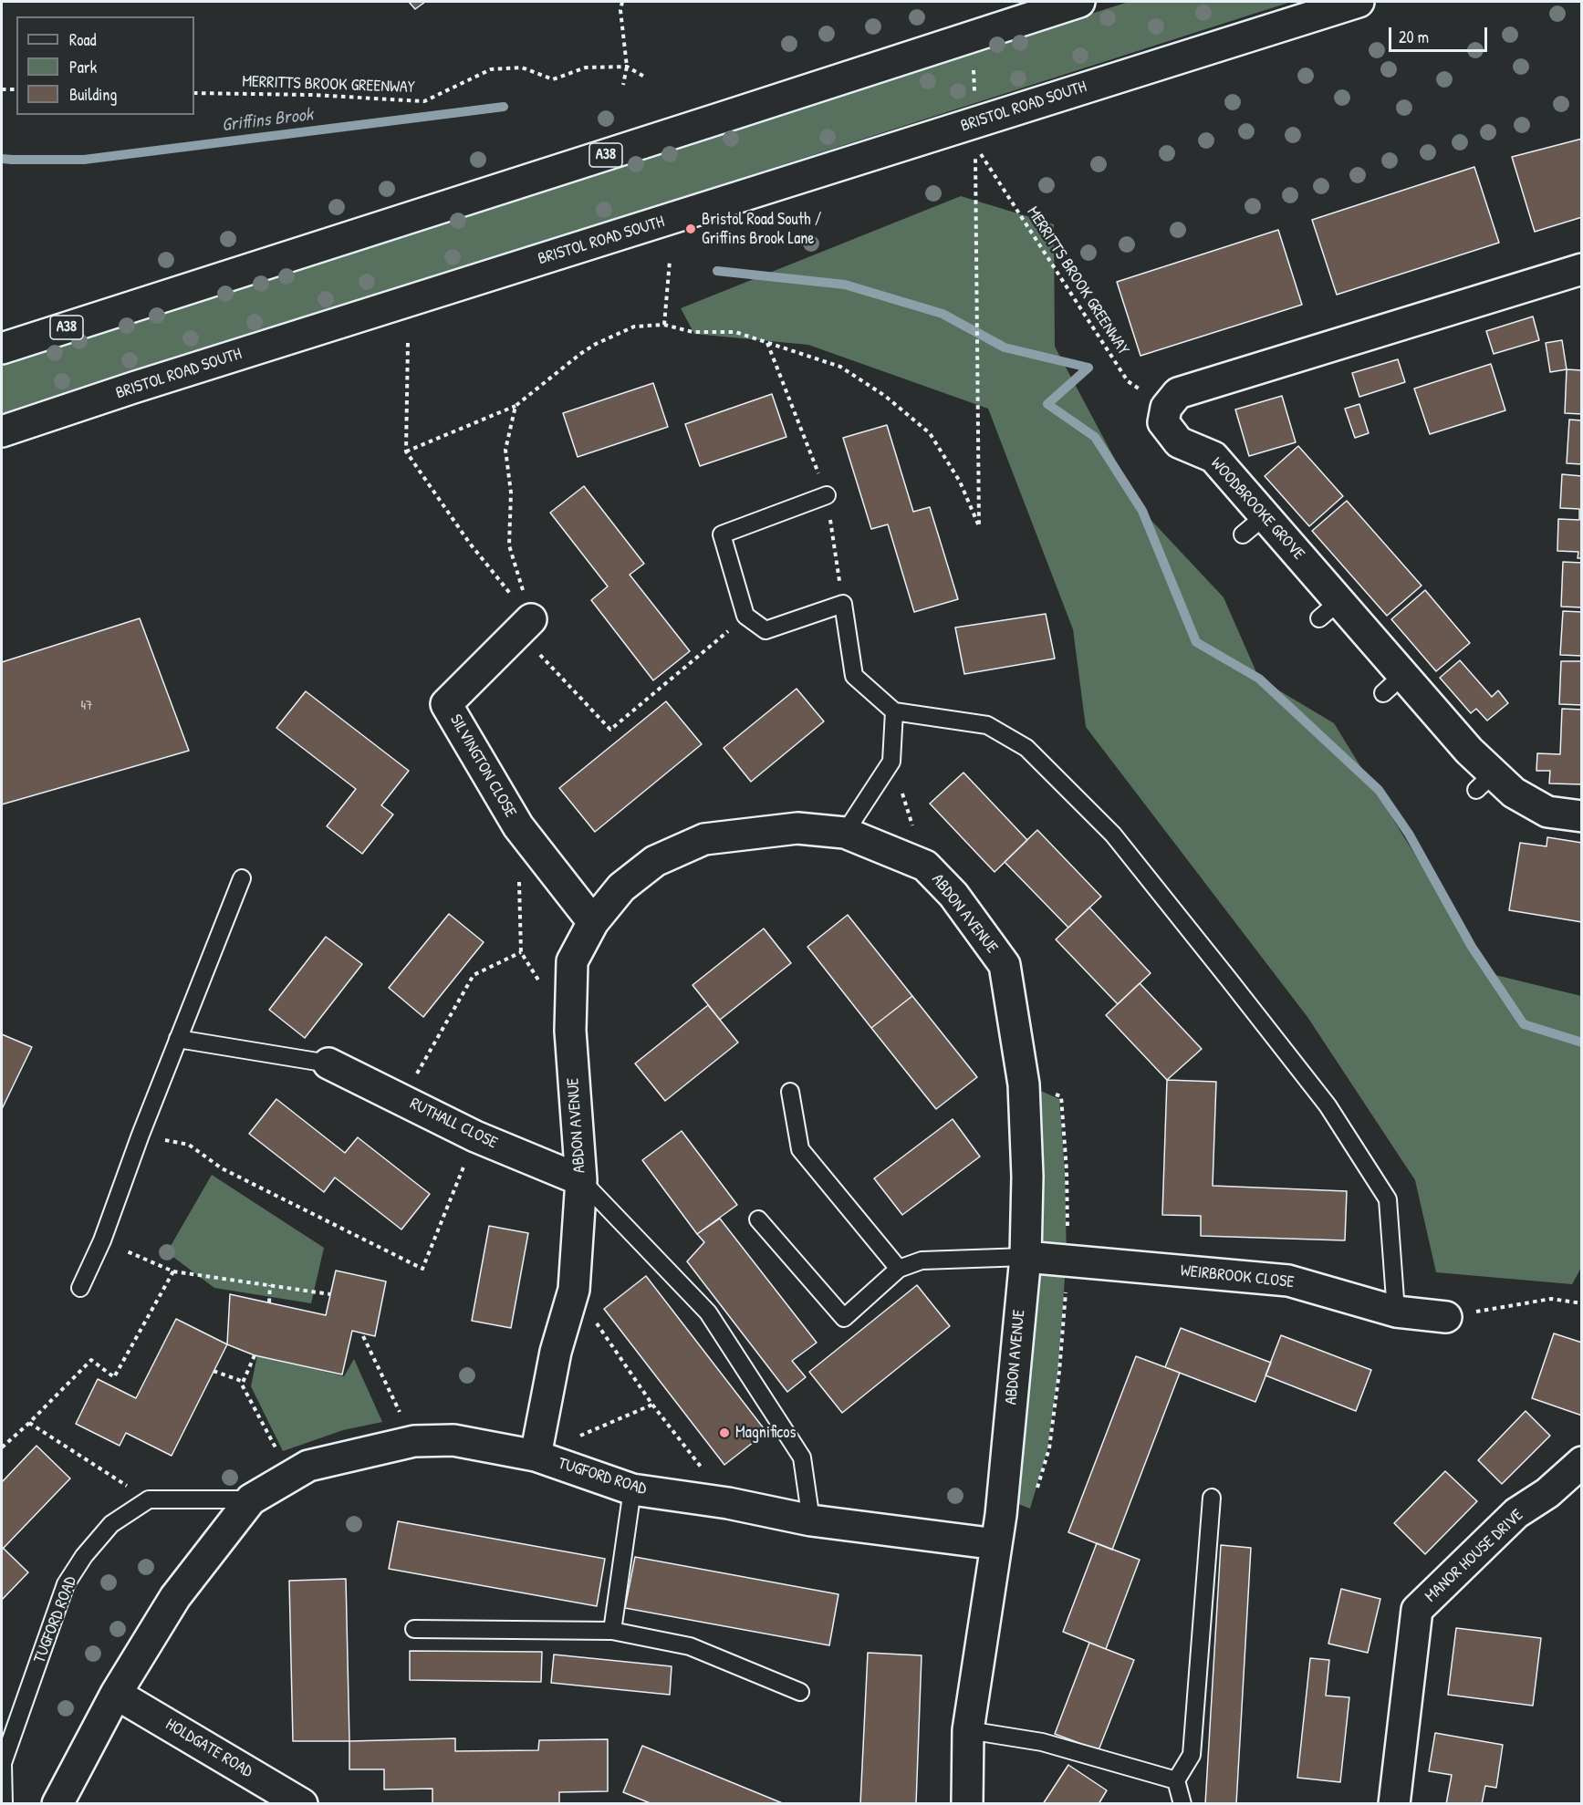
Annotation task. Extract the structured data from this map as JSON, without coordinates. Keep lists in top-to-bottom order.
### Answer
{
  "streets": {
    "main road": [
      "BRISTOL ROAD SOUTH",
      "A38",
      "WOODBROOKE GROVE",
      "SILVINGTON CLOSE",
      "ABDON AVENUE",
      "RUTHALL CLOSE",
      "WEIRBROOK CLOSE",
      "TUGFORD ROAD",
      "MANOR HOUSE DRIVE",
      "HOLDGATE ROAD"
    ],
    "path": ["MERRITTS BROOK GREENWAY"]
  },
  "crossings": [
    ["MERRITTS BROOK GREENWAY", "WOODBROOKE GROVE"],
    ["SILVINGTON CLOSE", "ABDON AVENUE"],
    ["ABDON AVENUE", "RUTHALL CLOSE"],
    ["ABDON AVENUE", "WEIRBROOK CLOSE"],
    ["ABDON AVENUE", "TUGFORD ROAD"],
    ["TUGFORD ROAD", "HOLDGATE ROAD"]
  ],
  "water": ["Griffins Brook"],
  "places": ["Bristol Road South / Griffins Brook Lane", "Magnificos"],
  "house_numbers": ["47"],
  "legend": ["Road", "Park", "Building"],
  "scale_bar": "20 m"
}
